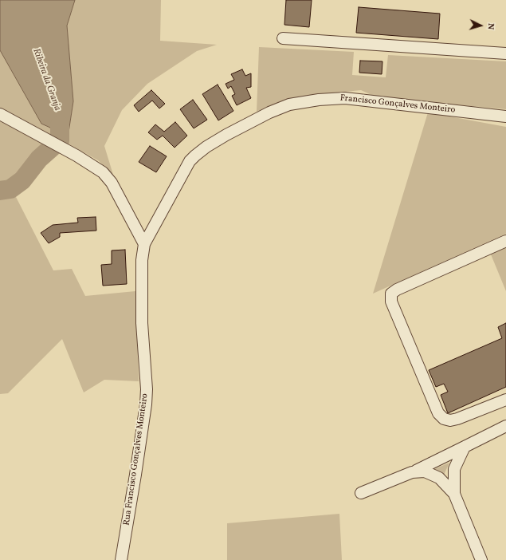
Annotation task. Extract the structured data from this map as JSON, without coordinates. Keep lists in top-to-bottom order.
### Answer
{
  "streets": {
    "street": ["Francisco Gonçalves Monteiro", "Rua Francisco Gonçalves Monteiro"]
  },
  "crossings": [
    ["Francisco Gonçalves Monteiro", "Rua Francisco Gonçalves Monteiro"]
  ],
  "water": ["Ribeira da Granja"],
  "north": "right"
}
